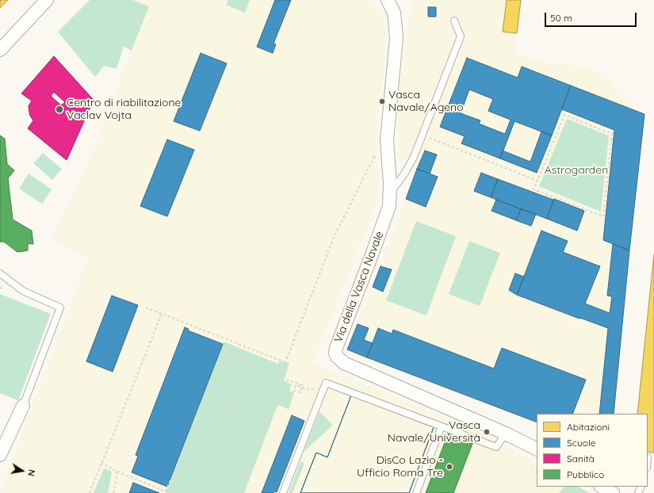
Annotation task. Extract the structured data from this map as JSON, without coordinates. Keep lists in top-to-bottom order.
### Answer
{
  "streets": {
    "street": ["Via della Vasca Navale"]
  },
  "parks": ["Astrogarden"],
  "places": [
    "Vasca Navale/Ageno",
    "Centro di riabilitazione Vaclav Vojta",
    "Vasca Navale/Università",
    "DisCo Lazio - Ufficio Roma Tre"
  ],
  "legend": [
    "Abitazioni",
    "Scuole",
    "Sanità",
    "Pubblico"
  ],
  "scale_bar": "50 m",
  "north": "right"
}
